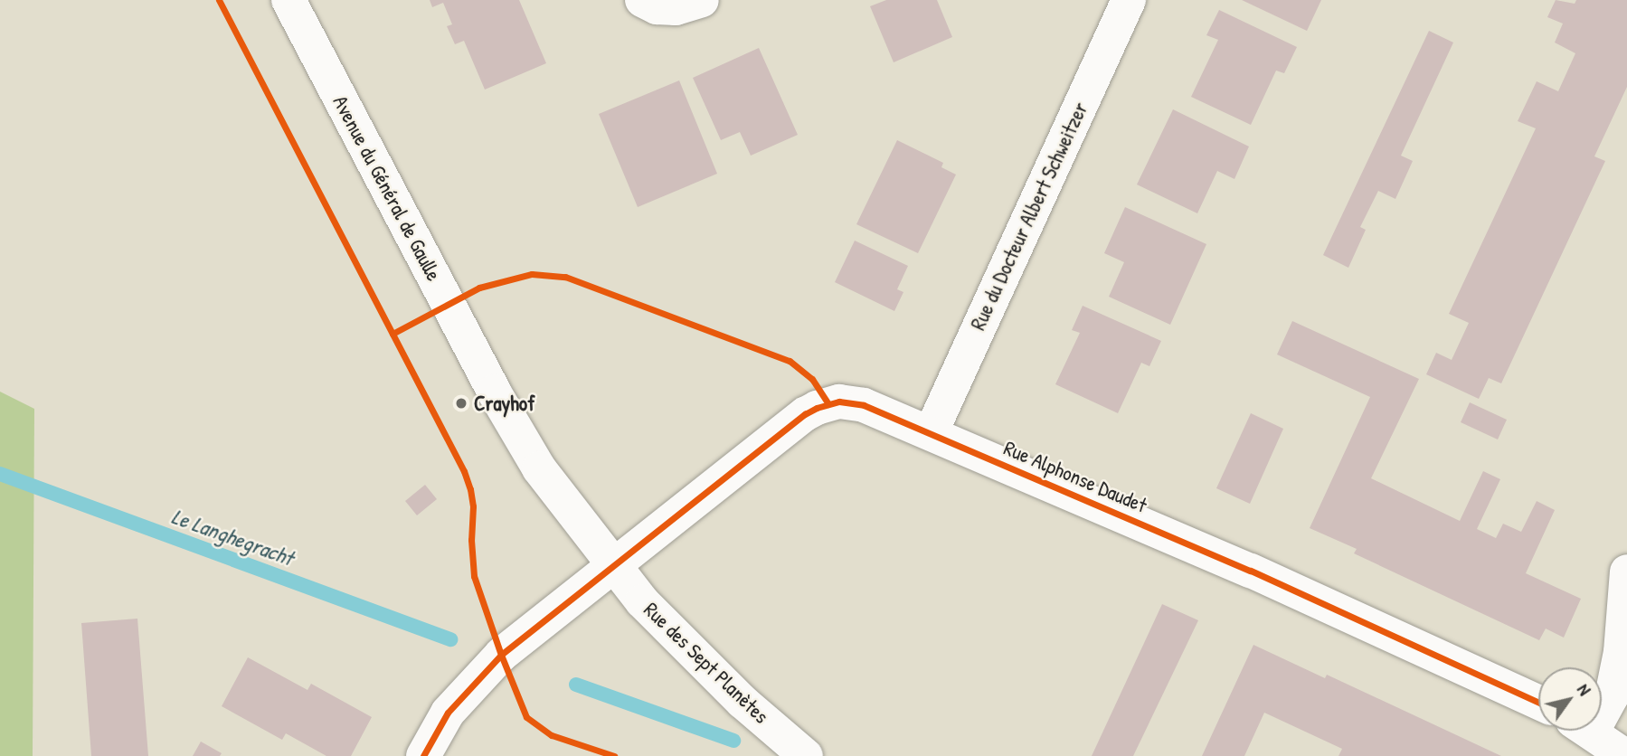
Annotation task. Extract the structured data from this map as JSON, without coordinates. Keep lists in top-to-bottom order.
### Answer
{
  "streets": {
    "street": [
      "Avenue du Général de Gaulle",
      "Rue du Docteur Albert Schweitzer",
      "Rue Alphonse Daudet",
      "Rue des Sept Planètes"
    ]
  },
  "crossings": [
    ["Avenue du Général de Gaulle", "Rue Alphonse Daudet"],
    ["Avenue du Général de Gaulle", "Rue des Sept Planètes"],
    ["Rue du Docteur Albert Schweitzer", "Rue Alphonse Daudet"],
    ["Rue Alphonse Daudet", "Rue des Sept Planètes"]
  ],
  "water": ["Le Langhegracht"],
  "places": ["Crayhof"],
  "north": "top right"
}
